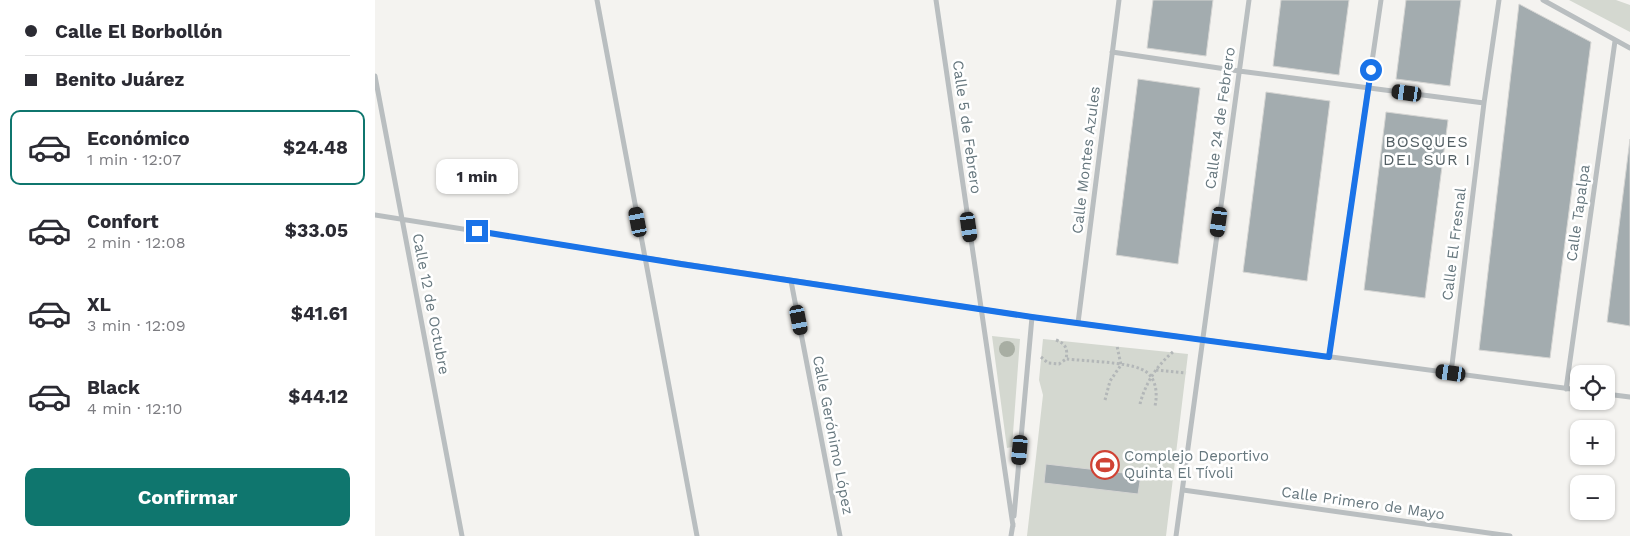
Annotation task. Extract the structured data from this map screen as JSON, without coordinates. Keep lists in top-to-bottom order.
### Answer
{
  "streets": {
    "street": [
      "Calle 24 de Febrero",
      "Calle 5 de Febrero",
      "Calle Montes Azules",
      "Calle Tapalpa",
      "Calle El Fresnal",
      "Calle 12 de Octubre",
      "Calle Gerónimo López",
      "Calle Primero de Mayo"
    ]
  },
  "crossings": [
    ["Calle 24 de Febrero", "Calle Primero de Mayo"]
  ],
  "districts": ["BOSQUES DEL SUR I"],
  "places": {
    "sports": ["Complejo Deportivo Quinta El Tívoli"]
  },
  "page": {
    "banner": ["Calle El Borbollón", "Benito Juárez"],
    "list": [
      {
        "name": "Económico",
        "note": "1 min · 12:07",
        "value": "$24.48"
      },
      {
        "name": "Confort",
        "note": "2 min · 12:08",
        "value": "$33.05"
      },
      {
        "name": "XL",
        "note": "3 min · 12:09",
        "value": "$41.61"
      },
      {
        "name": "Black",
        "note": "4 min · 12:10",
        "value": "$44.12"
      }
    ],
    "bubble": "1 min",
    "map_buttons": ["+", "−"],
    "buttons": "Confirmar"
  }
}
